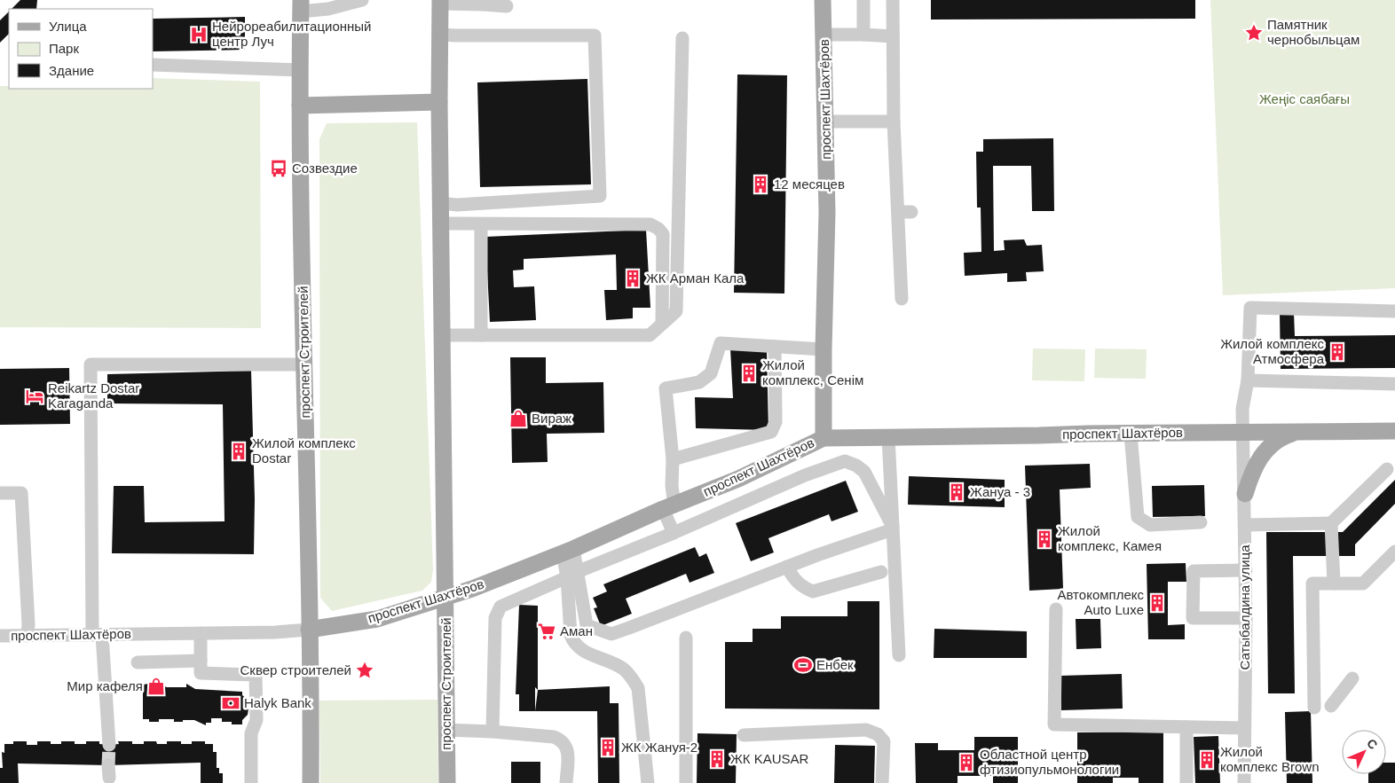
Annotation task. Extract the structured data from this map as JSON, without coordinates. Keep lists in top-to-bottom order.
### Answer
{
  "streets": {
    "main road": ["проспект Шахтёров", "проспект Строителей"],
    "street": ["Сатыбалдина улица"]
  },
  "crossings": [
    ["проспект Шахтёров", "проспект Строителей"],
    ["проспект Шахтёров", "Сатыбалдина улица"]
  ],
  "parks": ["Жеңіс саябағы"],
  "places": {
    "place": ["Памятник чернобыльцам", "Сквер строителей"],
    "hospital": ["Нейрореабилитационный центр Луч"],
    "bus stop": ["Созвездие"],
    "building": [
      "12 месяцев",
      "ЖК Арман Кала",
      "Жилой комплекс Атмосфера",
      "Жилой комплекс, Сенiм",
      "Жилой комплекс Dostar",
      "Жануа - 3",
      "Жилой комплекс, Камея",
      "Автокомплекс Auto Luxe",
      "ЖК Жануя-2",
      "ЖК KAUSAR",
      "Жилой комплекс Brown",
      "Областной центр фтизиопульмонологии"
    ],
    "hotel": ["Reikartz Dostar Karaganda"],
    "shop": ["Вираж", "Мир кафеля"],
    "supermarket": ["Аман"],
    "sports": ["Енбек"],
    "bank": ["Halyk Bank"]
  },
  "legend": ["Улица", "Парк", "Здание"],
  "north": "top right"
}
